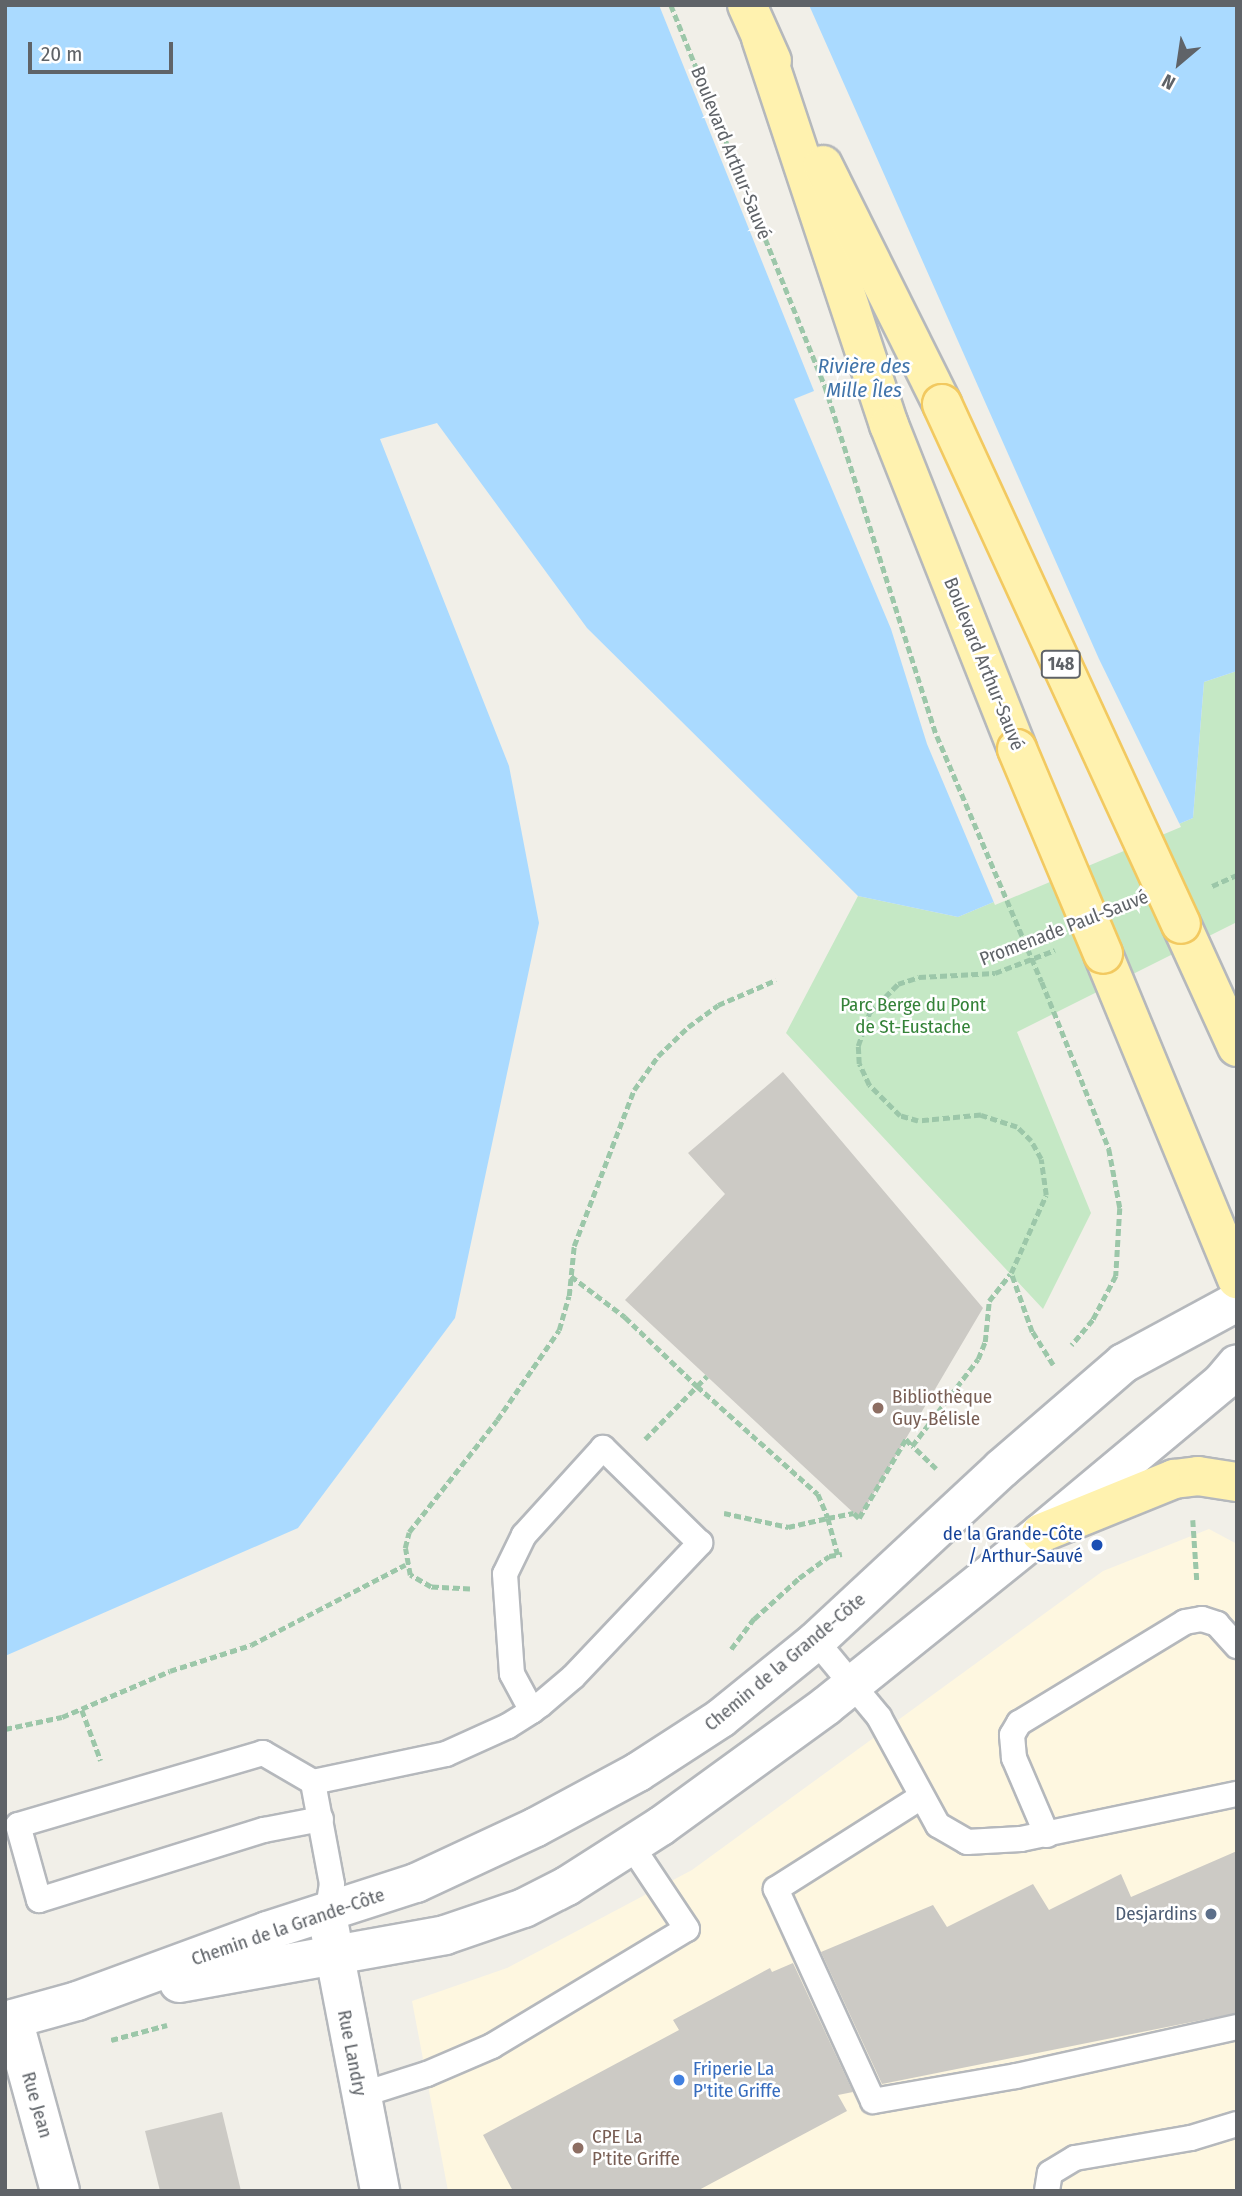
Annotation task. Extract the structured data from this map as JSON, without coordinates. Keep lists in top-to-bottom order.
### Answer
{
  "streets": {
    "main road": [
      "Boulevard Arthur-Sauvé",
      "148",
      "Chemin de la Grande-Côte",
      "Rue Landry",
      "Rue Jean"
    ],
    "path": ["Promenade Paul-Sauvé"]
  },
  "crossings": [
    ["Chemin de la Grande-Côte", "Rue Landry"],
    ["Chemin de la Grande-Côte", "Rue Jean"]
  ],
  "water": ["Rivière des Mille Îles"],
  "parks": ["Parc Berge du Pont de St-Eustache"],
  "places": [
    "Bibliothèque Guy-Bélisle",
    "de la Grande-Côte / Arthur-Sauvé",
    "Desjardins",
    "Friperie La P'tite Griffe",
    "CPE La P'tite Griffe"
  ],
  "scale_bar": "20 m",
  "north": "bottom left"
}
